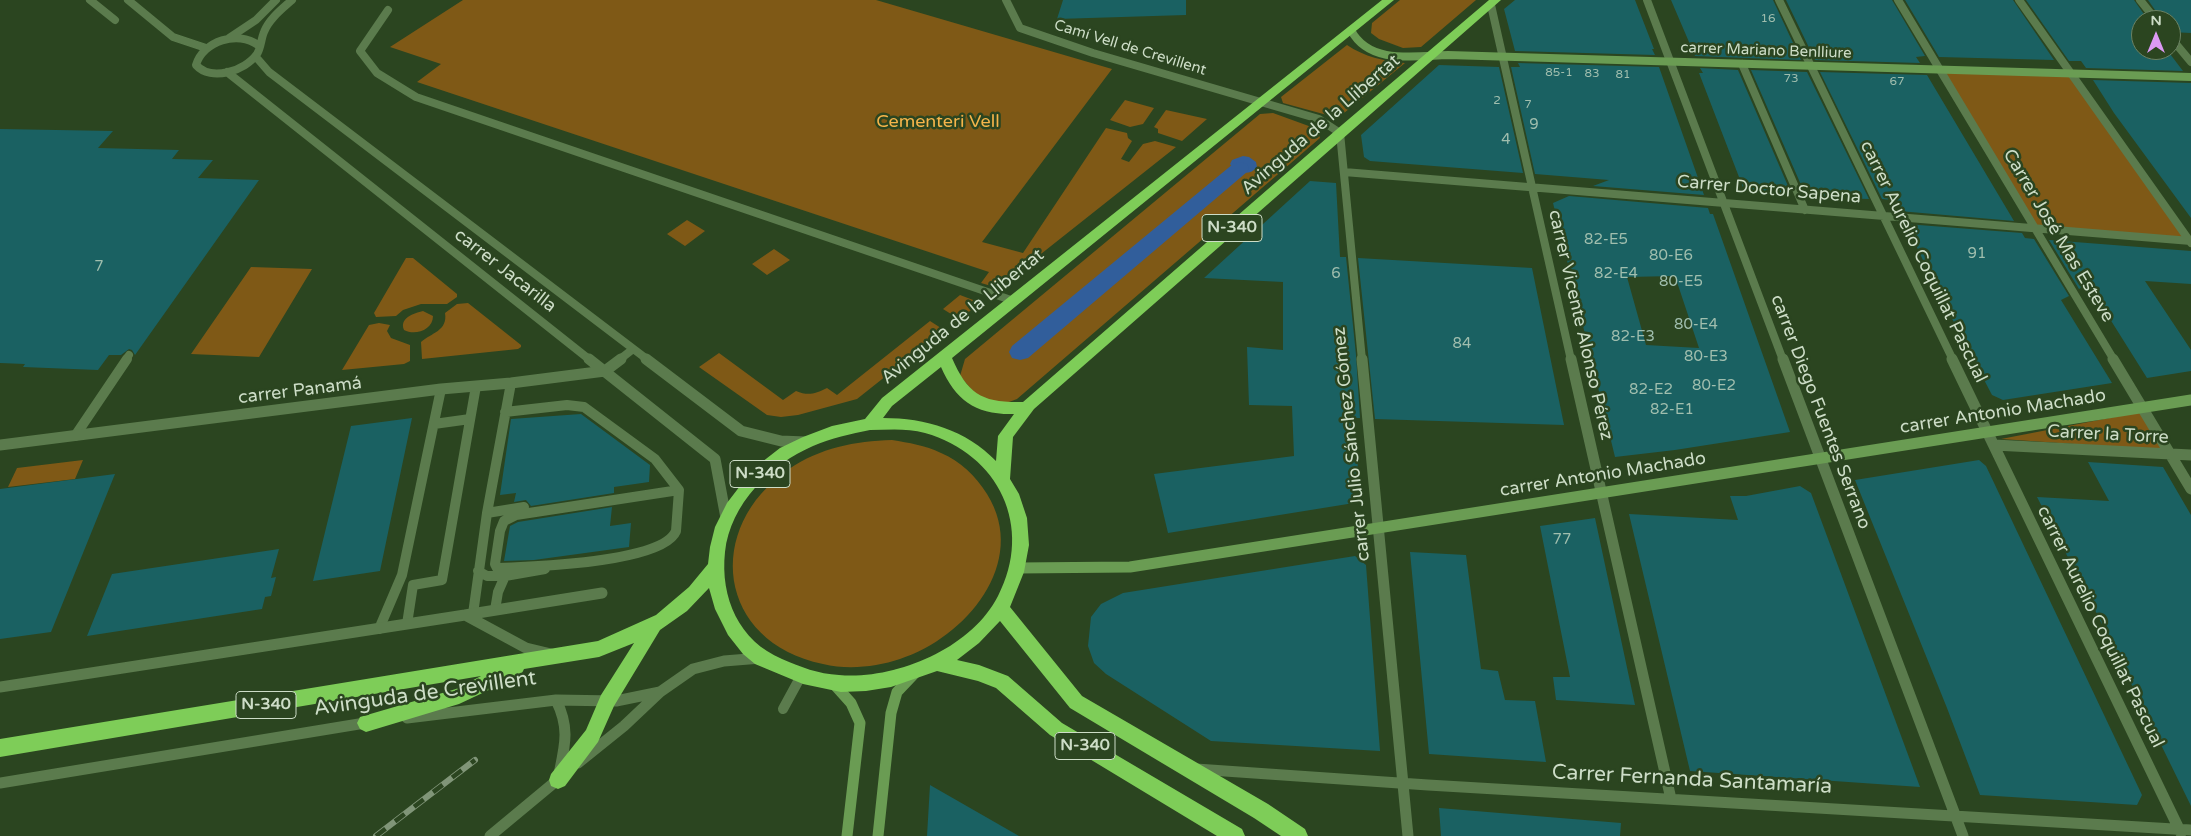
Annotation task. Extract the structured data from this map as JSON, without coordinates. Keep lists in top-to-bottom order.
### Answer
{
  "streets": {
    "highway": ["Avinguda de la Llibertat", "N-340", "Avinguda de Crevillent"],
    "main road": ["carrer Mariano Benlliure", "carrer Antonio Machado"],
    "street": [
      "Camí Vell de Crevillent",
      "Carrer Doctor Sapena",
      "Carrer José Mas Esteve",
      "carrer Aurelio Coquillat Pascual",
      "carrer Jacarilla",
      "carrer Vicente Alonso Pérez",
      "carrer Panamá",
      "carrer Diego Fuentes Serrano",
      "Carrer la Torre",
      "carrer Julio Sánchez Gómez",
      "Carrer Fernanda Santamaría"
    ]
  },
  "crossings": [
    ["Camí Vell de Crevillent", "Avinguda de la Llibertat"],
    ["carrer Mariano Benlliure", "Avinguda de la Llibertat"],
    ["carrer Mariano Benlliure", "Carrer José Mas Esteve"],
    ["carrer Mariano Benlliure", "carrer Aurelio Coquillat Pascual"],
    ["carrer Mariano Benlliure", "carrer Vicente Alonso Pérez"],
    ["carrer Mariano Benlliure", "carrer Diego Fuentes Serrano"],
    ["Avinguda de la Llibertat", "N-340"],
    ["Avinguda de la Llibertat", "carrer Vicente Alonso Pérez"],
    ["Avinguda de la Llibertat", "carrer Julio Sánchez Gómez"],
    ["Carrer Doctor Sapena", "Carrer José Mas Esteve"],
    ["Carrer Doctor Sapena", "carrer Aurelio Coquillat Pascual"],
    ["Carrer Doctor Sapena", "carrer Vicente Alonso Pérez"],
    ["Carrer Doctor Sapena", "carrer Diego Fuentes Serrano"],
    ["Carrer Doctor Sapena", "carrer Julio Sánchez Gómez"],
    ["N-340", "carrer Jacarilla"],
    ["N-340", "carrer Antonio Machado"],
    ["N-340", "Avinguda de Crevillent"],
    ["N-340", "Carrer Fernanda Santamaría"],
    ["Carrer José Mas Esteve", "carrer Antonio Machado"],
    ["Carrer José Mas Esteve", "Carrer la Torre"],
    ["carrer Aurelio Coquillat Pascual", "carrer Antonio Machado"],
    ["carrer Aurelio Coquillat Pascual", "Carrer la Torre"],
    ["carrer Aurelio Coquillat Pascual", "Carrer Fernanda Santamaría"],
    ["carrer Jacarilla", "carrer Panamá"],
    ["carrer Vicente Alonso Pérez", "carrer Antonio Machado"],
    ["carrer Vicente Alonso Pérez", "Carrer Fernanda Santamaría"],
    ["carrer Diego Fuentes Serrano", "carrer Antonio Machado"],
    ["carrer Diego Fuentes Serrano", "Carrer Fernanda Santamaría"],
    ["carrer Antonio Machado", "carrer Julio Sánchez Gómez"],
    ["carrer Julio Sánchez Gómez", "Carrer Fernanda Santamaría"]
  ],
  "parks": ["Cementeri Vell"],
  "house_numbers": [
    "16",
    "85-1",
    "83",
    "81",
    "73",
    "67",
    "2",
    "7",
    "9",
    "4",
    "82-E5",
    "91",
    "80-E6",
    "7",
    "6",
    "82-E4",
    "80-E5",
    "80-E4",
    "82-E3",
    "84",
    "80-E3",
    "80-E2",
    "82-E2",
    "82-E1",
    "77"
  ],
  "north": "top"
}
